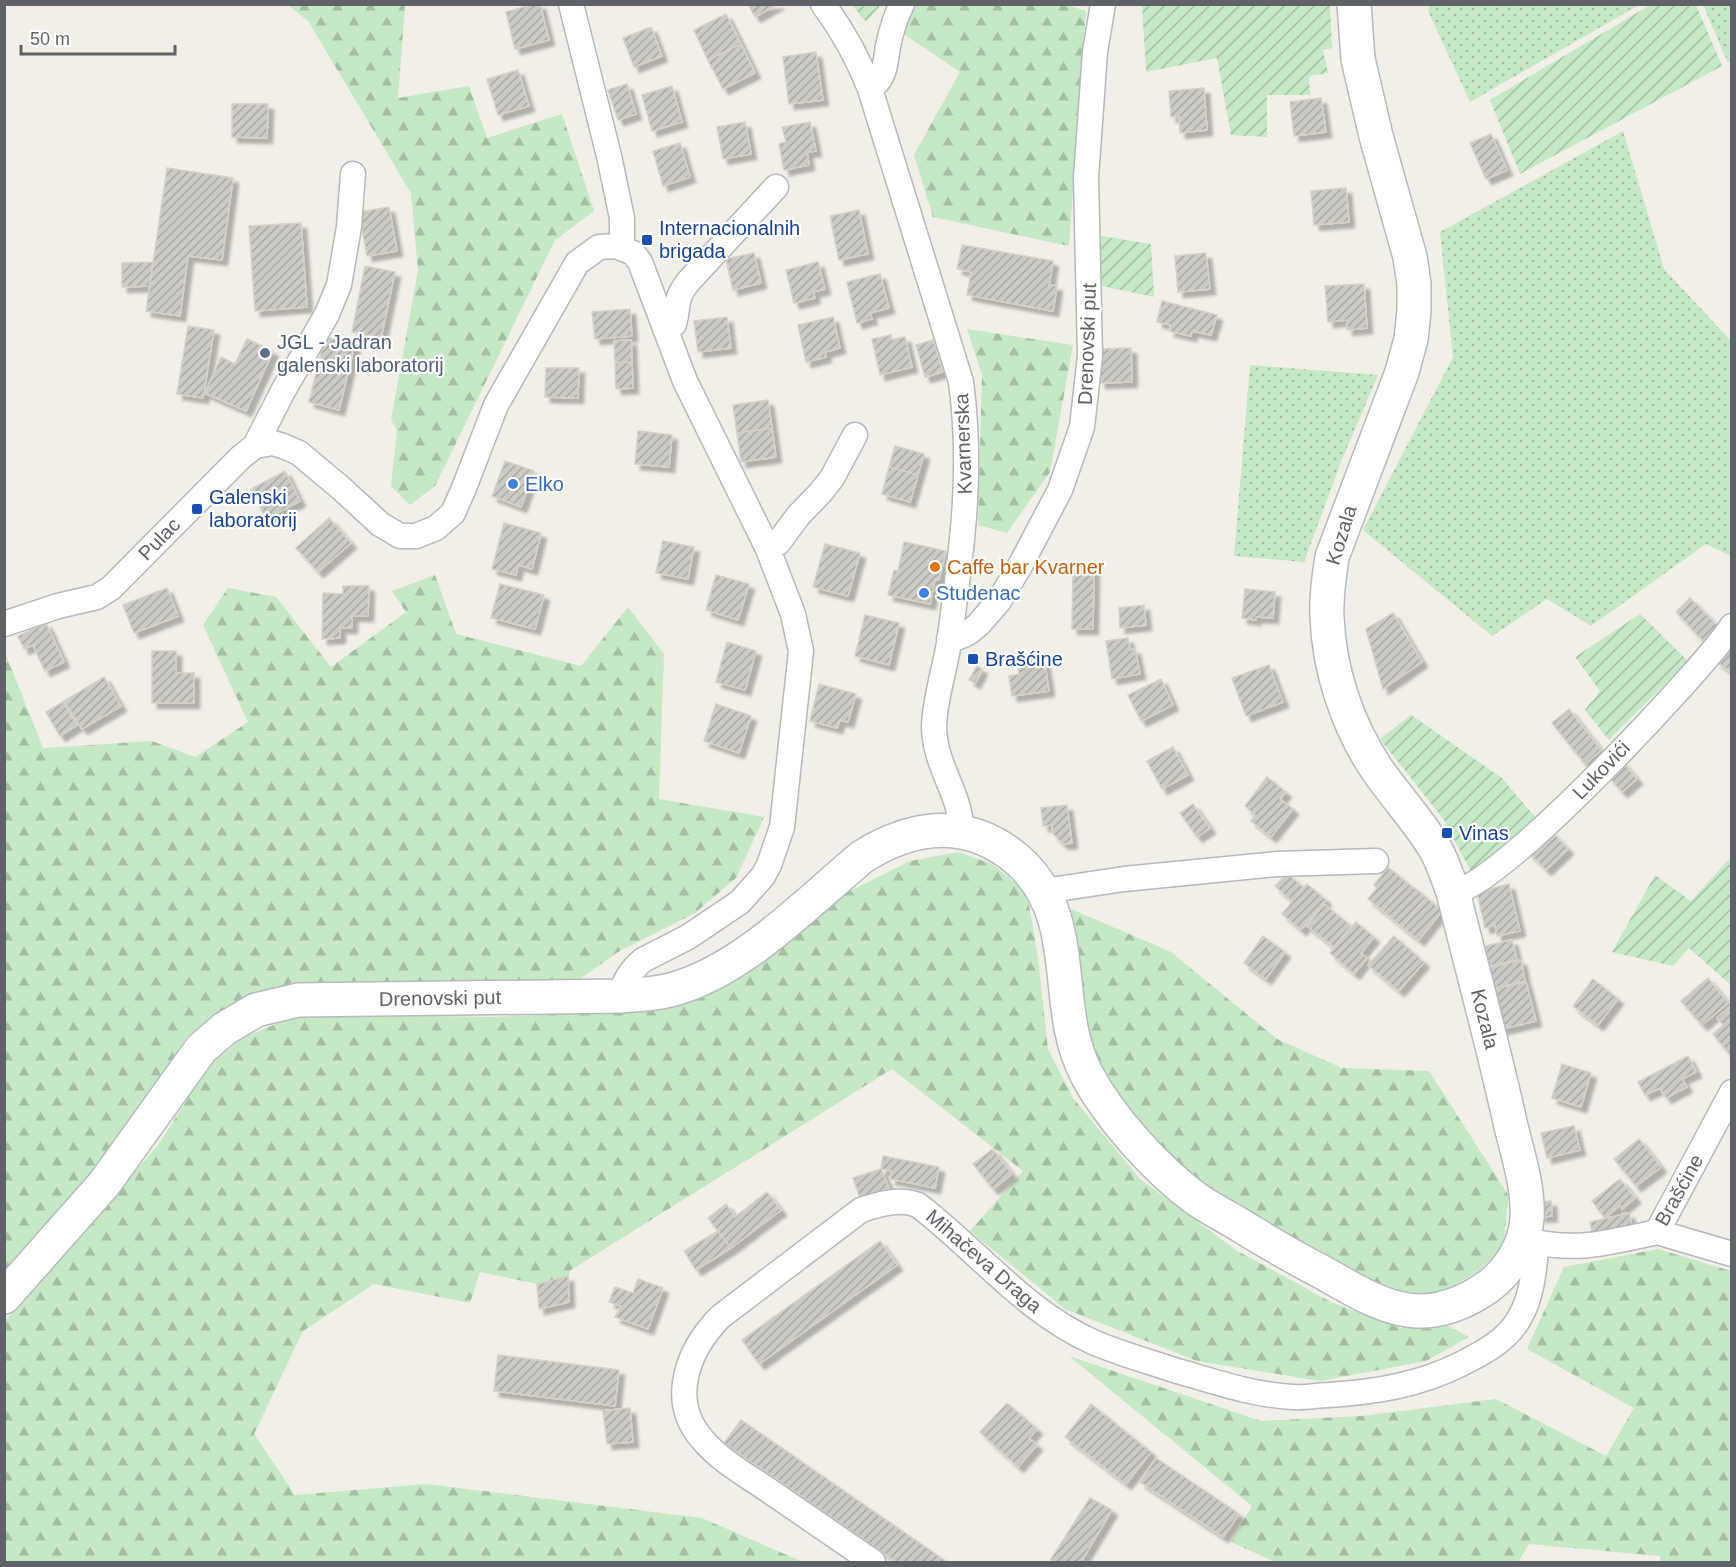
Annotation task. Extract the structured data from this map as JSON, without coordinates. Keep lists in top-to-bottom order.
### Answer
{
  "streets": {
    "main road": ["Drenovski put", "Kozala"],
    "street": [
      "Kvarnerska",
      "Pulac",
      "Lukovići",
      "Brašćine",
      "Mihačeva Draga"
    ]
  },
  "crossings": [
    ["Drenovski put", "Kvarnerska"],
    ["Drenovski put", "Kozala"],
    ["Kvarnerska", "Kozala"],
    ["Kozala", "Lukovići"],
    ["Kozala", "Brašćine"],
    ["Kozala", "Mihačeva Draga"],
    ["Brašćine", "Mihačeva Draga"]
  ],
  "places": {
    "transit": [
      "Internacionalnih brigada",
      "Galenski laboratorij",
      "Brašćine",
      "Vinas"
    ],
    "other": [
      "JGL - Jadran galenski laboratorij",
      "Elko",
      "Caffe bar Kvarner",
      "Studenac"
    ]
  },
  "scale_bar": "50 m"
}
